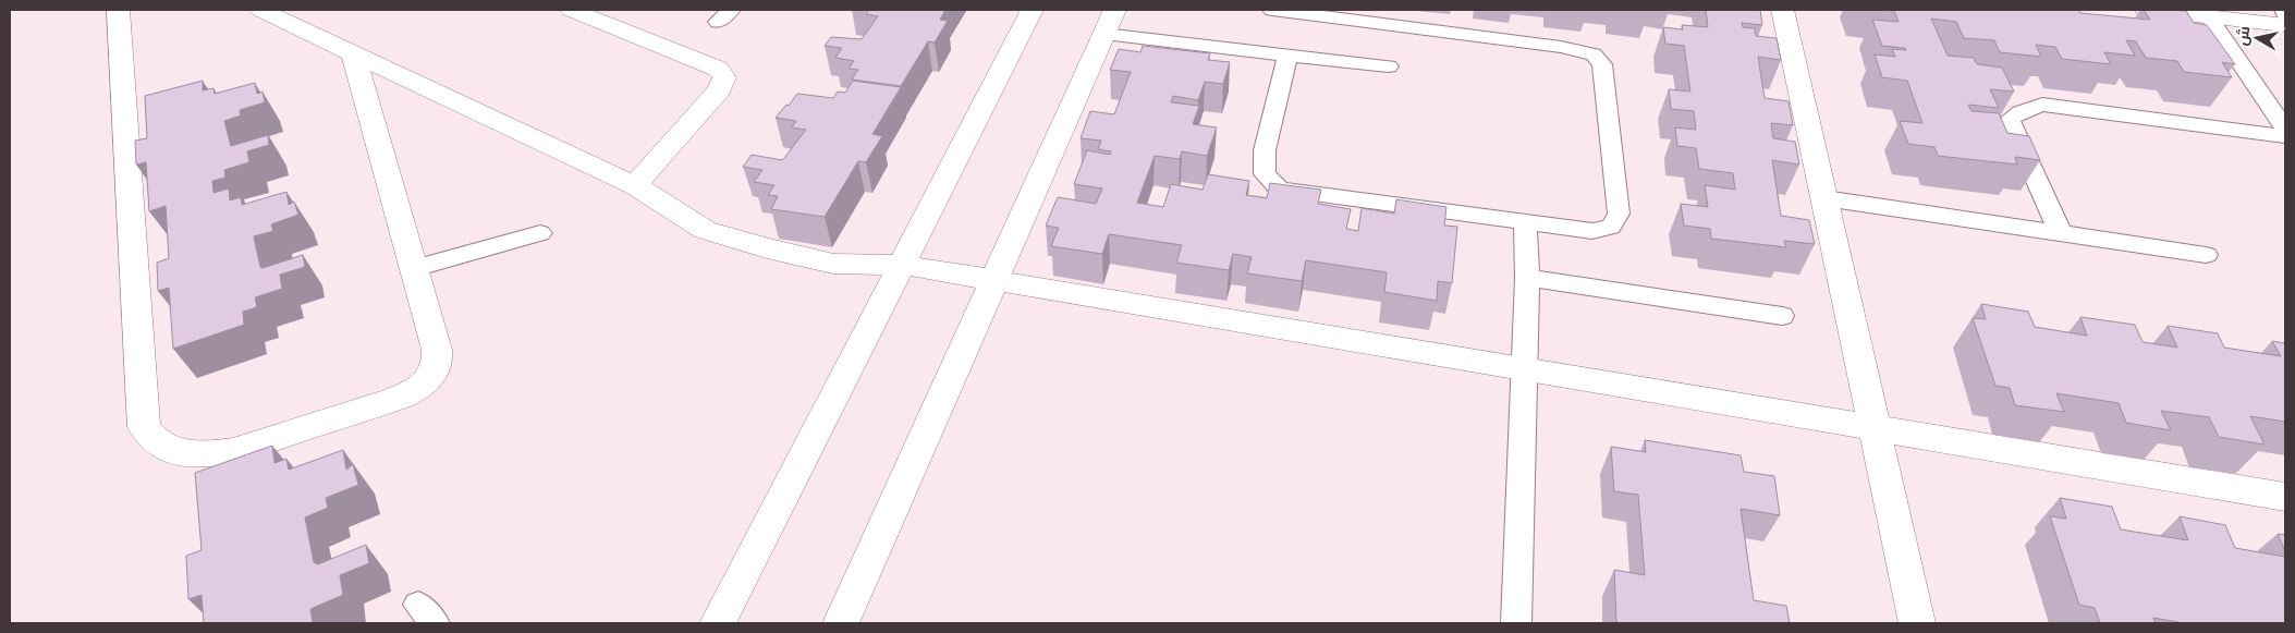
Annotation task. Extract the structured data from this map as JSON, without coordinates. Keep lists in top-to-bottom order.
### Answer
{
  "north": "left"
}
